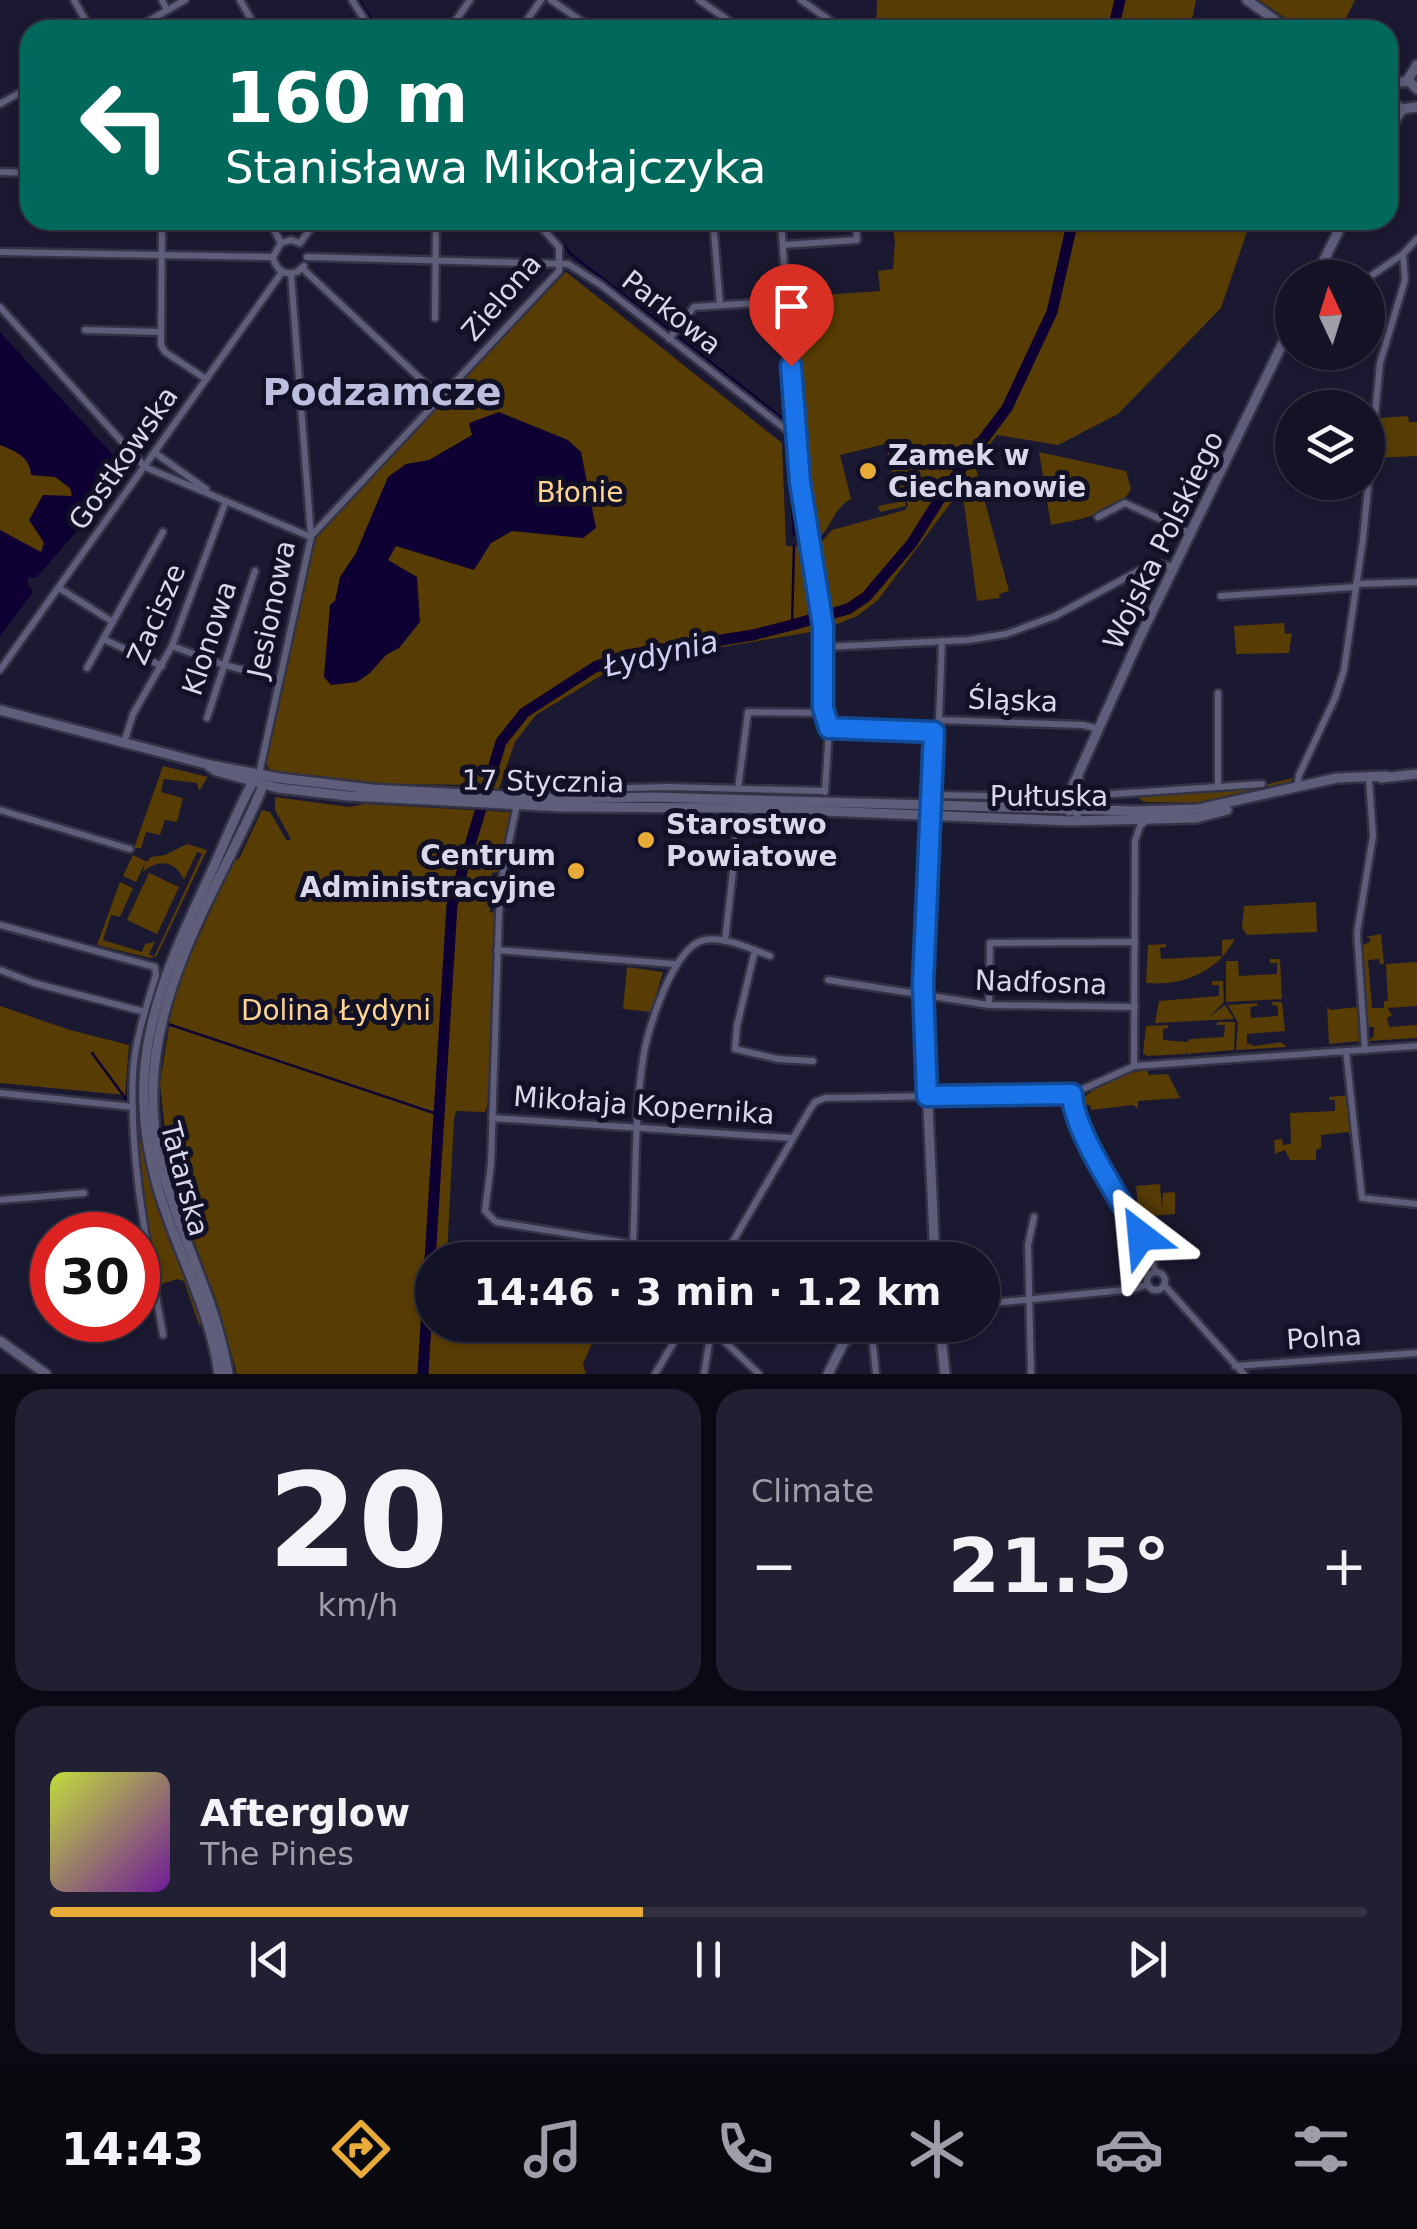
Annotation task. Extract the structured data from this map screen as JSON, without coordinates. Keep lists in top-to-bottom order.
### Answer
{
  "streets": {
    "main road": [
      "Wojska Polskiego",
      "17 Stycznia",
      "Pułtuska",
      "Tatarska"
    ],
    "street": [
      "Zielona",
      "Parkowa",
      "Gostkowska",
      "Jesionowa",
      "Zacisze",
      "Klonowa",
      "Śląska",
      "Nadfosna",
      "Mikołaja Kopernika",
      "Polna"
    ]
  },
  "crossings": [
    ["Zielona", "Parkowa"],
    ["Zielona", "Jesionowa"],
    ["Gostkowska", "Jesionowa"],
    ["Wojska Polskiego", "Śląska"],
    ["Wojska Polskiego", "Pułtuska"],
    ["Jesionowa", "17 Stycznia"],
    ["Jesionowa", "Tatarska"],
    ["Zacisze", "17 Stycznia"],
    ["17 Stycznia", "Pułtuska"],
    ["17 Stycznia", "Tatarska"]
  ],
  "districts": ["Podzamcze"],
  "water": ["Łydynia"],
  "parks": ["Błonie", "Dolina Łydyni"],
  "places": ["Zamek w Ciechanowie", "Starostwo Powiatowe", "Centrum Administracyjne"],
  "north": "top",
  "page": {
    "turn": ["160 m", "Stanisława Mikołajczyka"],
    "limit": "30",
    "trip": "14:46 · 3 min · 1.2 km",
    "tile": [
      ["20", "km/h"],
      "Climate"
    ],
    "heat": ["−", "21.5°", "+"],
    "song": ["Afterglow", "The Pines"],
    "tabs": "14:43"
  }
}
